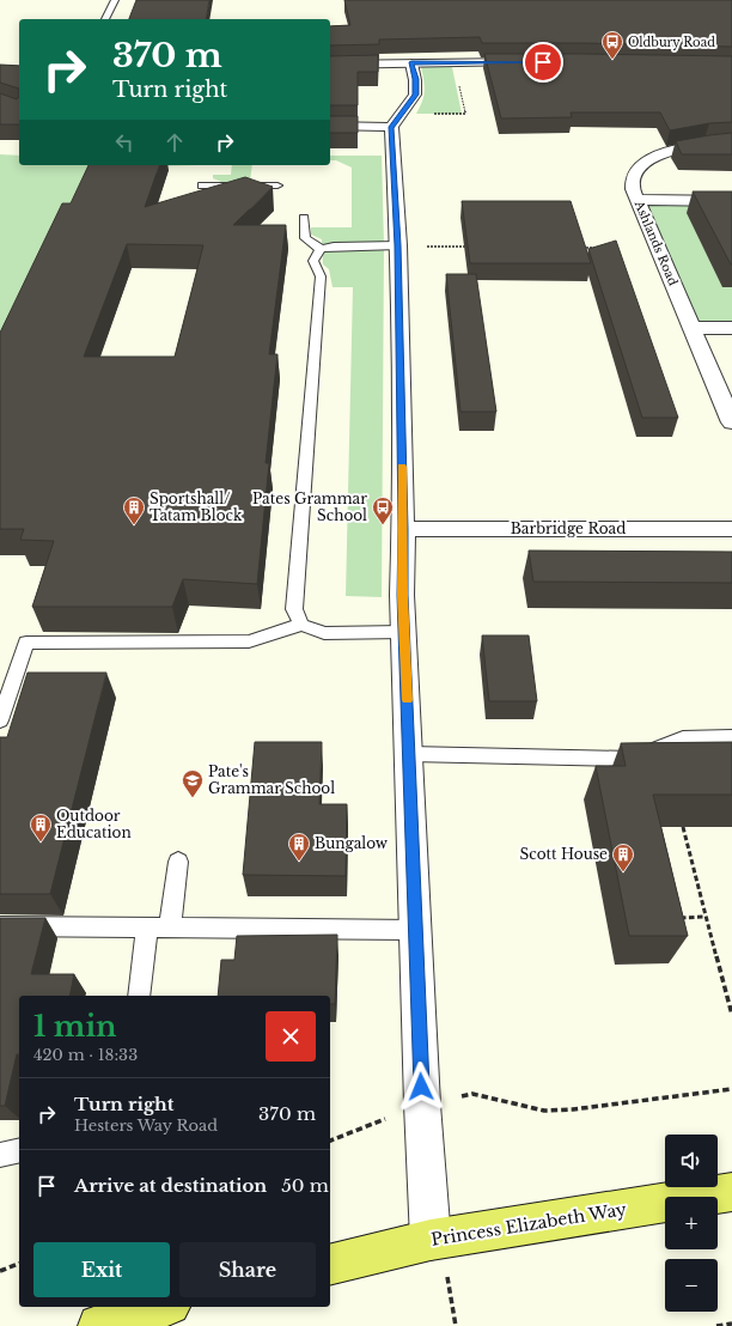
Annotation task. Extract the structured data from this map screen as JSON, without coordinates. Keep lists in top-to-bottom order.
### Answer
{
  "streets": {
    "main road": ["Princess Elizabeth Way"],
    "street": ["Ashlands Road", "Barbridge Road"]
  },
  "places": {
    "bus stop": ["Oldbury Road", "Pates Grammar School"],
    "building": [
      "Sportshall/ Tatam Block",
      "Outdoor Education",
      "Bungalow",
      "Scott House"
    ],
    "school or university": ["Pate's Grammar School"]
  },
  "page": {
    "turn": ["370 m", "Turn right"],
    "heading": ["1 min", "420 m · 18:33"],
    "list": [
      {
        "name": "Turn right",
        "note": "Hesters Way Road",
        "value": "370 m"
      },
      {
        "name": "Arrive at destination",
        "value": "50 m"
      }
    ],
    "map_buttons": ["+", "−"],
    "buttons": ["Exit", "Share"]
  }
}
